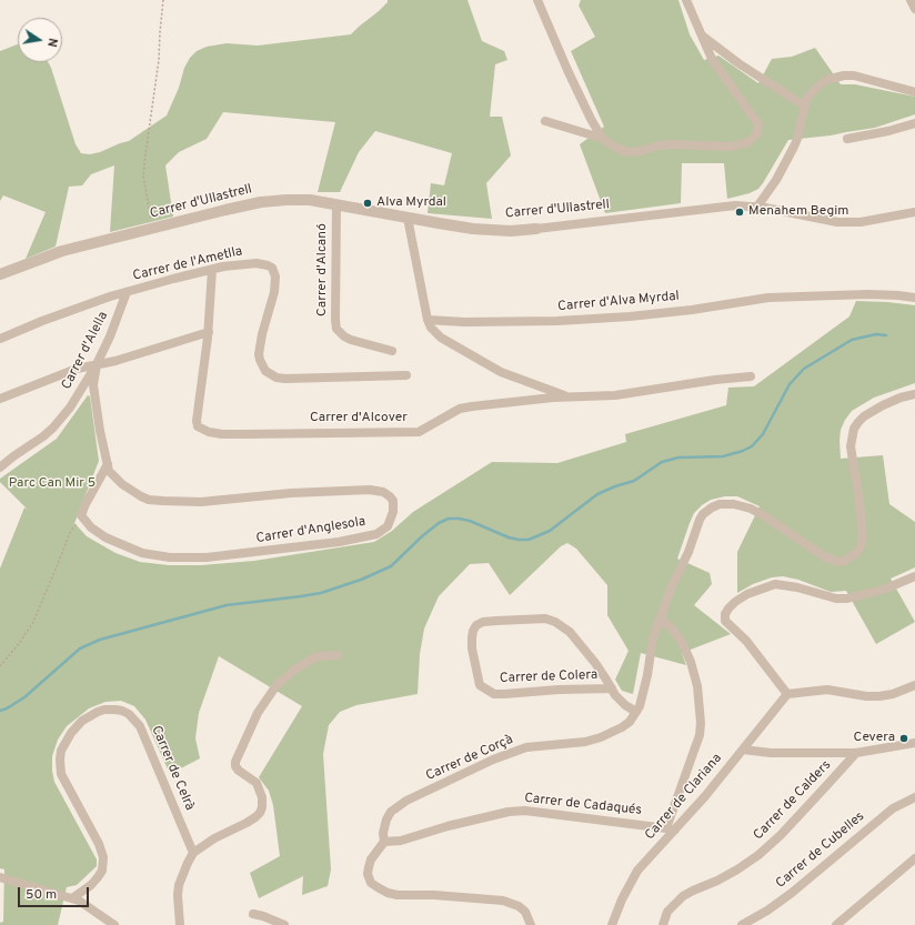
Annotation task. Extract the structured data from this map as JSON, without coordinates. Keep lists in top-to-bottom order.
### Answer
{
  "streets": {
    "street": [
      "Carrer d'Ullastrell",
      "Carrer de l'Ametlla",
      "Carrer d'Alcanó",
      "Carrer d'Alva Myrdal",
      "Carrer d'Alella",
      "Carrer d'Alcover",
      "Carrer d'Anglesola",
      "Carrer de Colera",
      "Carrer de Corçà",
      "Carrer de Celrà",
      "Carrer de Clariana",
      "Carrer de Calders",
      "Carrer de Cadaqués",
      "Carrer de Cubelles"
    ]
  },
  "crossings": [
    ["Carrer d'Ullastrell", "Carrer d'Alcanó"],
    ["Carrer de l'Ametlla", "Carrer d'Alella"],
    ["Carrer de l'Ametlla", "Carrer d'Alcover"],
    ["Carrer d'Alella", "Carrer d'Anglesola"],
    ["Carrer de Colera", "Carrer de Corçà"],
    ["Carrer de Corçà", "Carrer de Cadaqués"],
    ["Carrer de Clariana", "Carrer de Cadaqués"]
  ],
  "parks": ["Parc Can Mir 5"],
  "places": ["Alva Myrdal", "Menahem Begim", "Cevera"],
  "scale_bar": "50 m",
  "north": "right"
}
